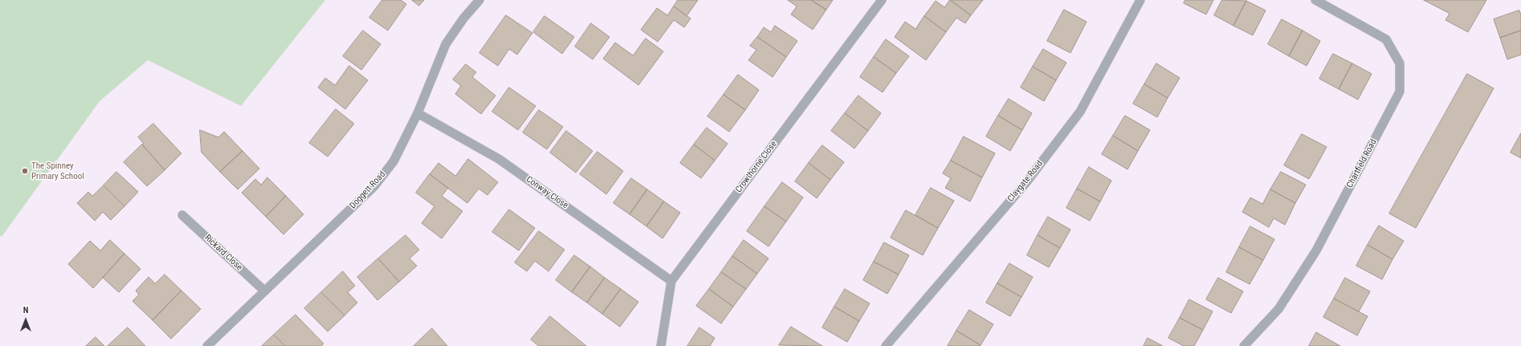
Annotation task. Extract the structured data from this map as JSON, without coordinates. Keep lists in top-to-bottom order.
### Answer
{
  "streets": {
    "street": [
      "Chartfield Road",
      "Crowthorne Close",
      "Claygate Road",
      "Doggett Road",
      "Conway Close",
      "Rickard Close"
    ]
  },
  "crossings": [
    ["Crowthorne Close", "Conway Close"],
    ["Doggett Road", "Conway Close"],
    ["Doggett Road", "Rickard Close"]
  ],
  "places": ["The Spinney Primary School"],
  "north": "top"
}
